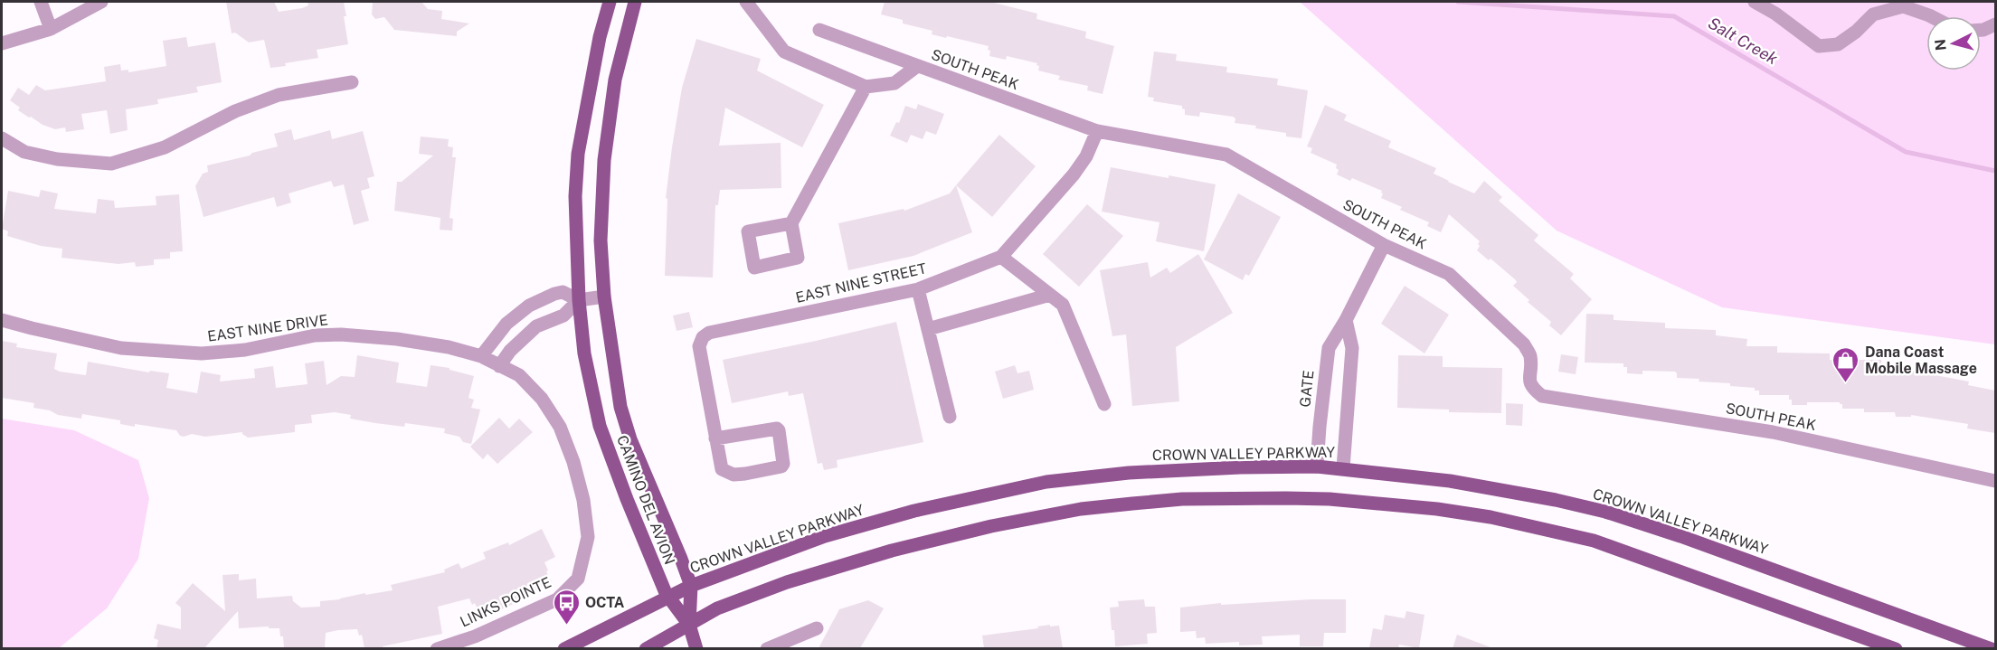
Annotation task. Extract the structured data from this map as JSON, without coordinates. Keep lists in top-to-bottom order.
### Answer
{
  "streets": {
    "main road": ["CROWN VALLEY PARKWAY", "CAMINO DEL AVION"],
    "street": [
      "SOUTH PEAK",
      "EAST NINE STREET",
      "EAST NINE DRIVE",
      "GATE",
      "LINKS POINTE"
    ]
  },
  "crossings": [
    ["SOUTH PEAK", "EAST NINE STREET"],
    ["SOUTH PEAK", "GATE"],
    ["EAST NINE DRIVE", "LINKS POINTE"],
    ["GATE", "CROWN VALLEY PARKWAY"],
    ["CROWN VALLEY PARKWAY", "CAMINO DEL AVION"]
  ],
  "water": ["Salt Creek"],
  "places": {
    "shop": ["Dana Coast Mobile Massage"],
    "bus stop": ["OCTA"]
  },
  "north": "left"
}
